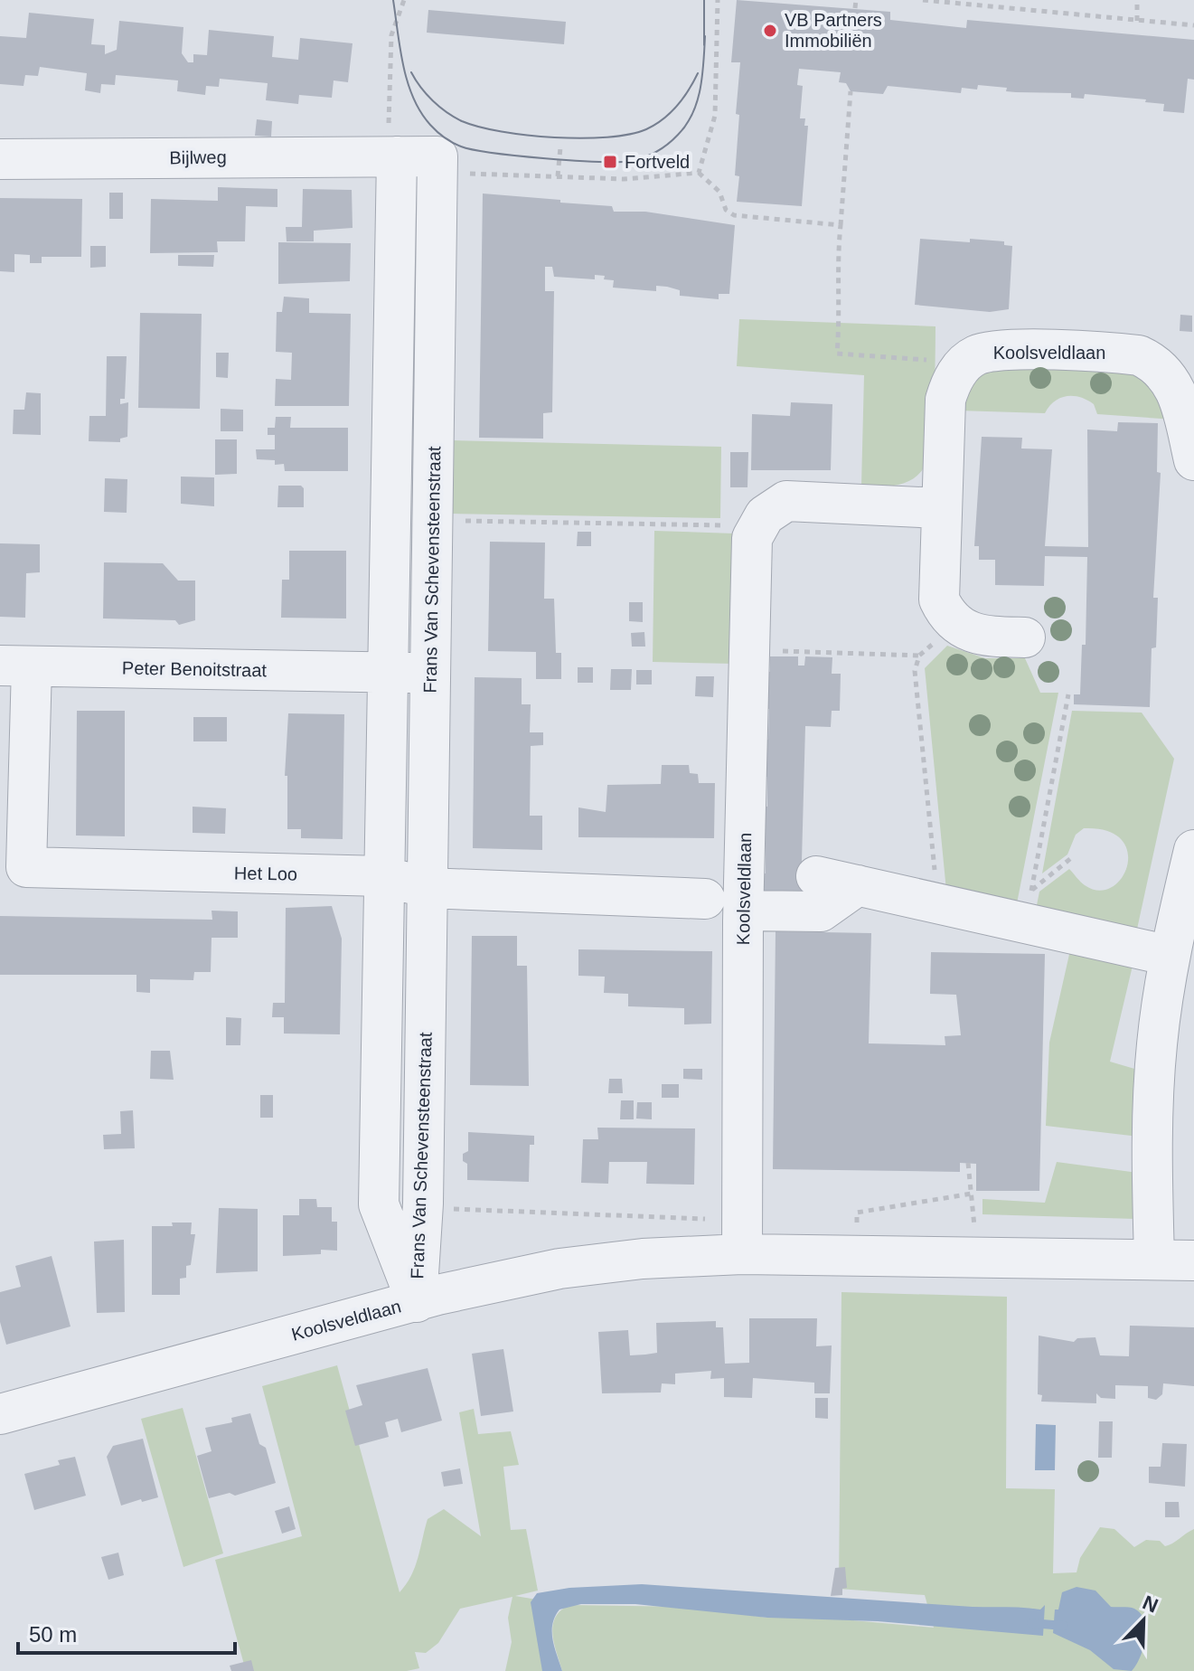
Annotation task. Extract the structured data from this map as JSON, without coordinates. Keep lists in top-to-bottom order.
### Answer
{
  "streets": {
    "street": [
      "Bijlweg",
      "Koolsveldlaan",
      "Frans Van Schevensteenstraat",
      "Peter Benoitstraat",
      "Het Loo"
    ]
  },
  "crossings": [
    ["Bijlweg", "Frans Van Schevensteenstraat"],
    ["Koolsveldlaan", "Frans Van Schevensteenstraat"],
    ["Frans Van Schevensteenstraat", "Peter Benoitstraat"],
    ["Frans Van Schevensteenstraat", "Het Loo"],
    ["Peter Benoitstraat", "Het Loo"]
  ],
  "places": {
    "other": ["VB Partners Immobiliën"],
    "transit": ["Fortveld"]
  },
  "scale_bar": "50 m",
  "north": "top right"
}
